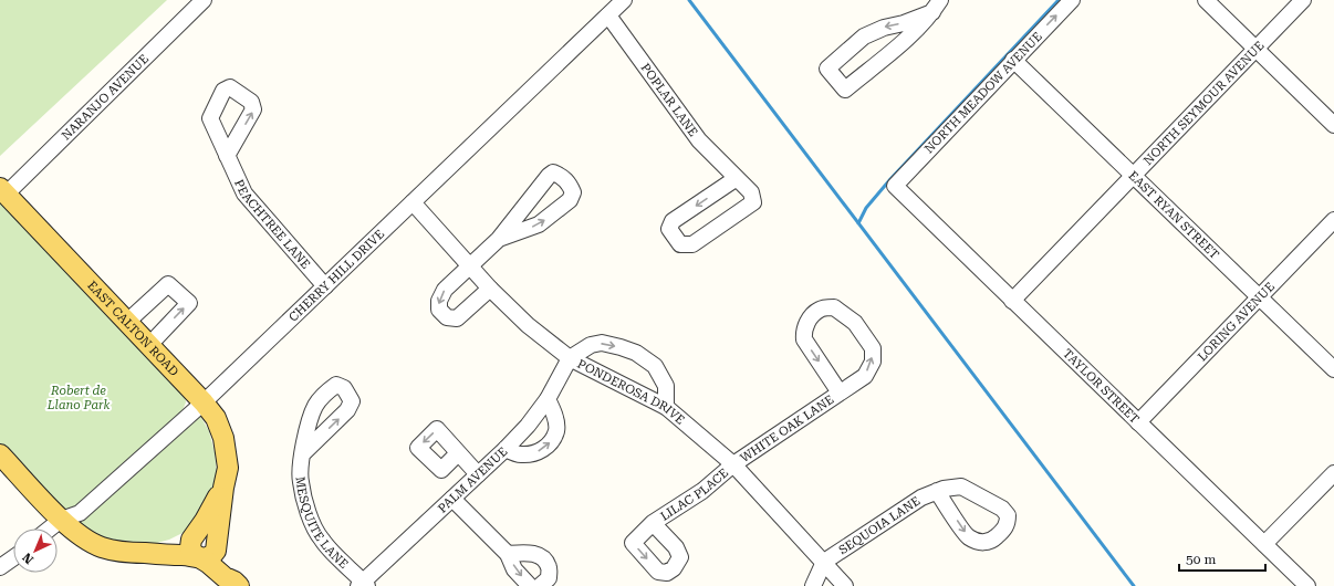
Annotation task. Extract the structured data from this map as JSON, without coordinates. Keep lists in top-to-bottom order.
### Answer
{
  "streets": {
    "main road": ["EAST CALTON ROAD"],
    "street": [
      "NORTH MEADOW AVENUE",
      "NARANJO AVENUE",
      "POPLAR LANE",
      "NORTH SEYMOUR AVENUE",
      "EAST RYAN STREET",
      "PEACHTREE LANE",
      "CHERRY HILL DRIVE",
      "LORING AVENUE",
      "TAYLOR STREET",
      "PONDEROSA DRIVE",
      "WHITE OAK LANE",
      "PALM AVENUE",
      "LILAC PLACE",
      "MESQUITE LANE",
      "SEQUOIA LANE"
    ]
  },
  "crossings": [
    ["NORTH MEADOW AVENUE", "EAST RYAN STREET"],
    ["NORTH MEADOW AVENUE", "TAYLOR STREET"],
    ["NARANJO AVENUE", "EAST CALTON ROAD"],
    ["POPLAR LANE", "CHERRY HILL DRIVE"],
    ["NORTH SEYMOUR AVENUE", "EAST RYAN STREET"],
    ["NORTH SEYMOUR AVENUE", "TAYLOR STREET"],
    ["EAST RYAN STREET", "LORING AVENUE"],
    ["PEACHTREE LANE", "CHERRY HILL DRIVE"],
    ["CHERRY HILL DRIVE", "EAST CALTON ROAD"],
    ["CHERRY HILL DRIVE", "PONDEROSA DRIVE"],
    ["LORING AVENUE", "TAYLOR STREET"],
    ["PONDEROSA DRIVE", "WHITE OAK LANE"],
    ["PONDEROSA DRIVE", "PALM AVENUE"],
    ["PONDEROSA DRIVE", "LILAC PLACE"],
    ["PONDEROSA DRIVE", "SEQUOIA LANE"],
    ["WHITE OAK LANE", "LILAC PLACE"],
    ["PALM AVENUE", "MESQUITE LANE"]
  ],
  "parks": ["Robert de Llano Park"],
  "scale_bar": "50 m",
  "north": "bottom left"
}
